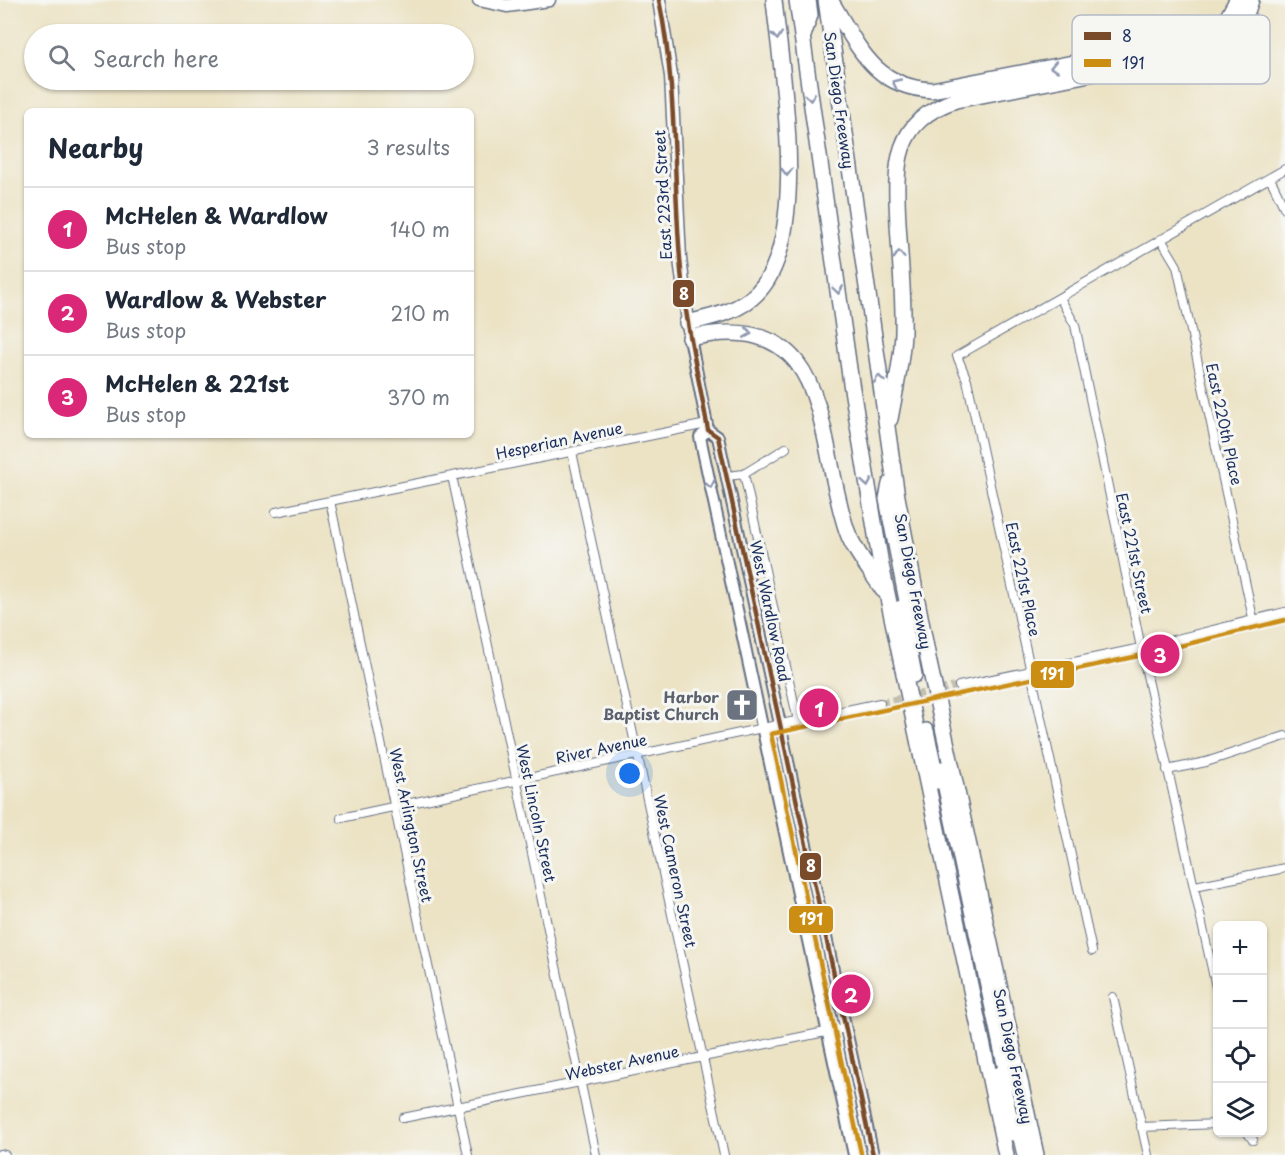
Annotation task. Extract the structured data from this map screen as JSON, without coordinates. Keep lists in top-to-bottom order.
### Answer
{
  "streets": {
    "highway": ["San Diego Freeway"],
    "main road": ["East 223rd Street", "West Wardlow Road"],
    "street": [
      "East 220th Place",
      "Hesperian Avenue",
      "East 221st Street",
      "East 221st Place",
      "River Avenue",
      "West Lincoln Street",
      "West Arlington Street",
      "West Cameron Street",
      "Webster Avenue"
    ]
  },
  "crossings": [
    ["East 223rd Street", "Hesperian Avenue"],
    ["East 223rd Street", "West Wardlow Road"],
    ["Hesperian Avenue", "West Wardlow Road"],
    ["Hesperian Avenue", "West Lincoln Street"],
    ["Hesperian Avenue", "West Arlington Street"],
    ["Hesperian Avenue", "West Cameron Street"],
    ["East 221st Street", "East 221st Place"],
    ["West Wardlow Road", "River Avenue"],
    ["West Wardlow Road", "Webster Avenue"],
    ["River Avenue", "West Lincoln Street"],
    ["River Avenue", "West Arlington Street"],
    ["River Avenue", "West Cameron Street"],
    ["West Lincoln Street", "Webster Avenue"],
    ["West Arlington Street", "Webster Avenue"],
    ["West Cameron Street", "Webster Avenue"]
  ],
  "places": {
    "church": ["Harbor Baptist Church"]
  },
  "lines": ["transit line 8", "transit line 191"],
  "legend": ["8", "191"],
  "page": {
    "search": "Search here",
    "heading": ["Nearby", "3 results"],
    "list": [
      {
        "mark": "1",
        "name": "McHelen & Wardlow",
        "note": "Bus stop",
        "value": "140 m"
      },
      {
        "mark": "2",
        "name": "Wardlow & Webster",
        "note": "Bus stop",
        "value": "210 m"
      },
      {
        "mark": "3",
        "name": "McHelen & 221st",
        "note": "Bus stop",
        "value": "370 m"
      }
    ],
    "pins": ["3", "1", "2"],
    "map_buttons": ["+", "−"]
  }
}
